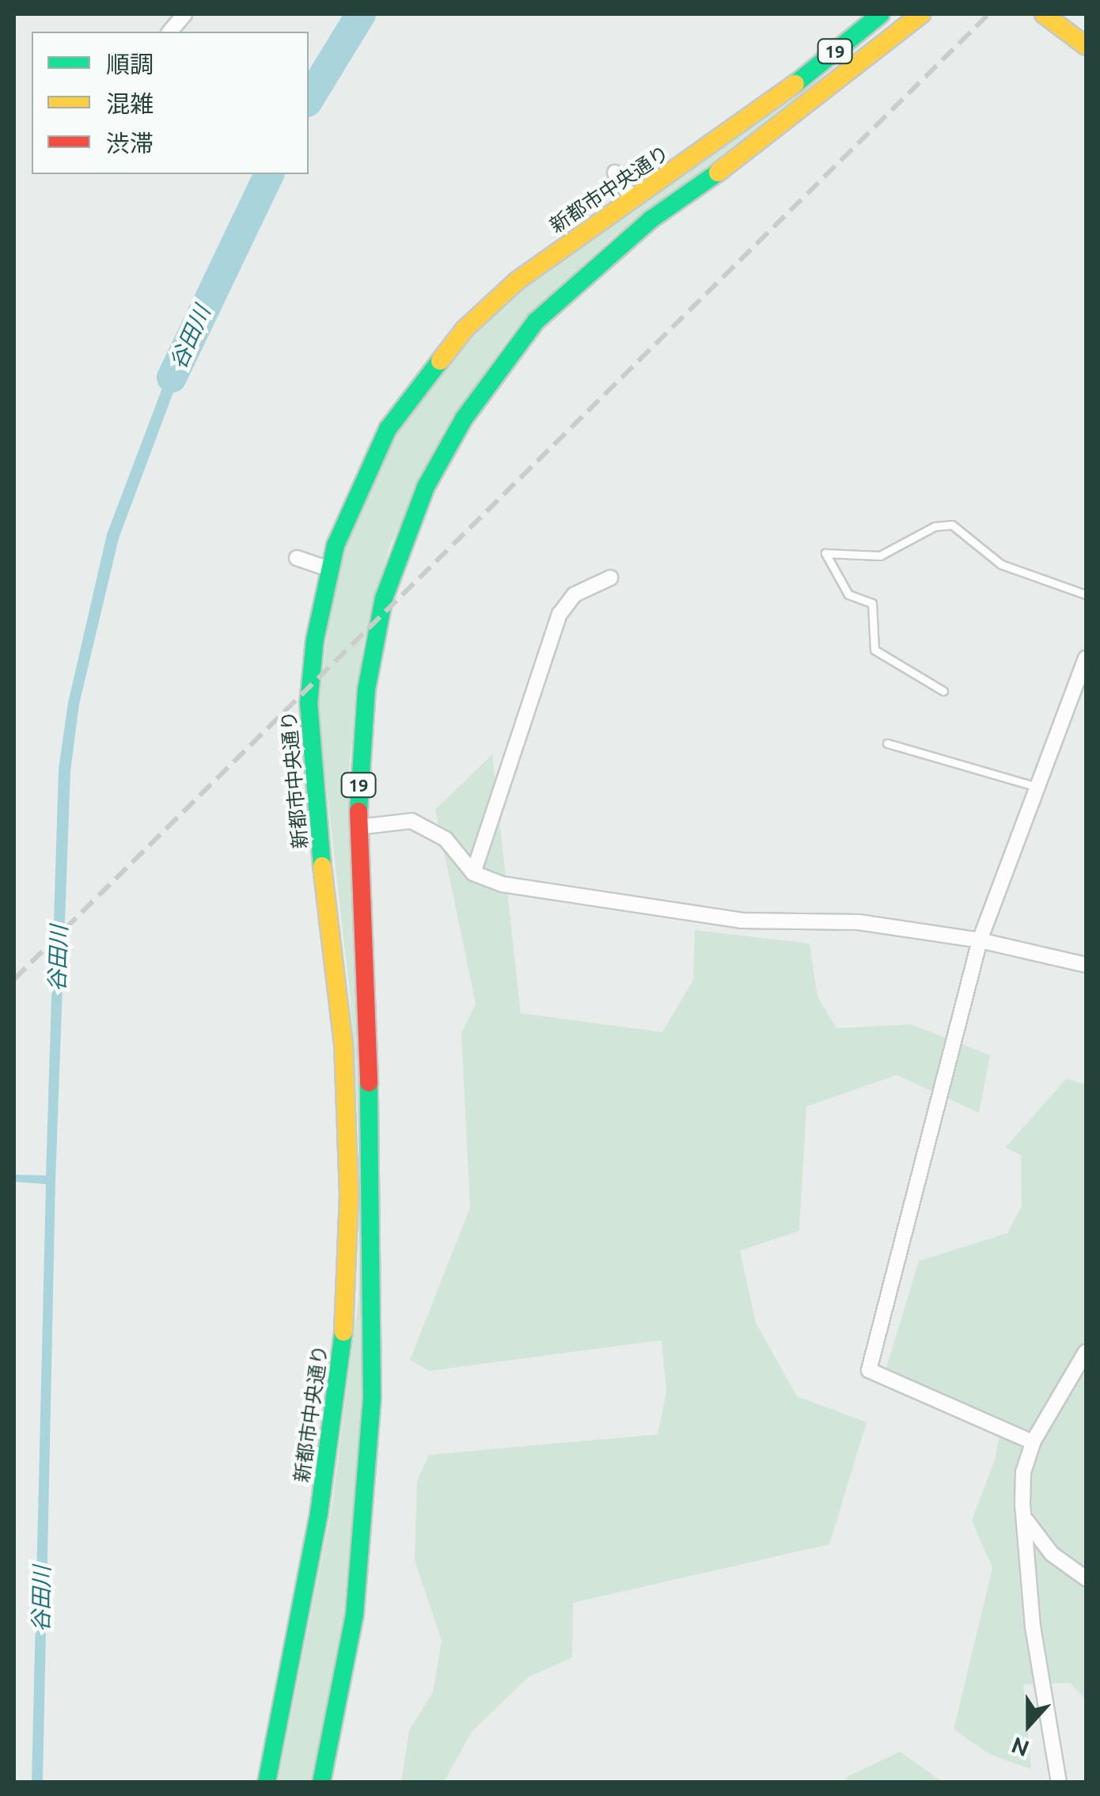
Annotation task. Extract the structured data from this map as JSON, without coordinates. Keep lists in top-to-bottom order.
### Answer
{
  "streets": {
    "main road": ["19", "新都市中央通り"]
  },
  "water": ["谷田川"],
  "legend": ["順調", "混雑", "渋滞"],
  "north": "bottom"
}
